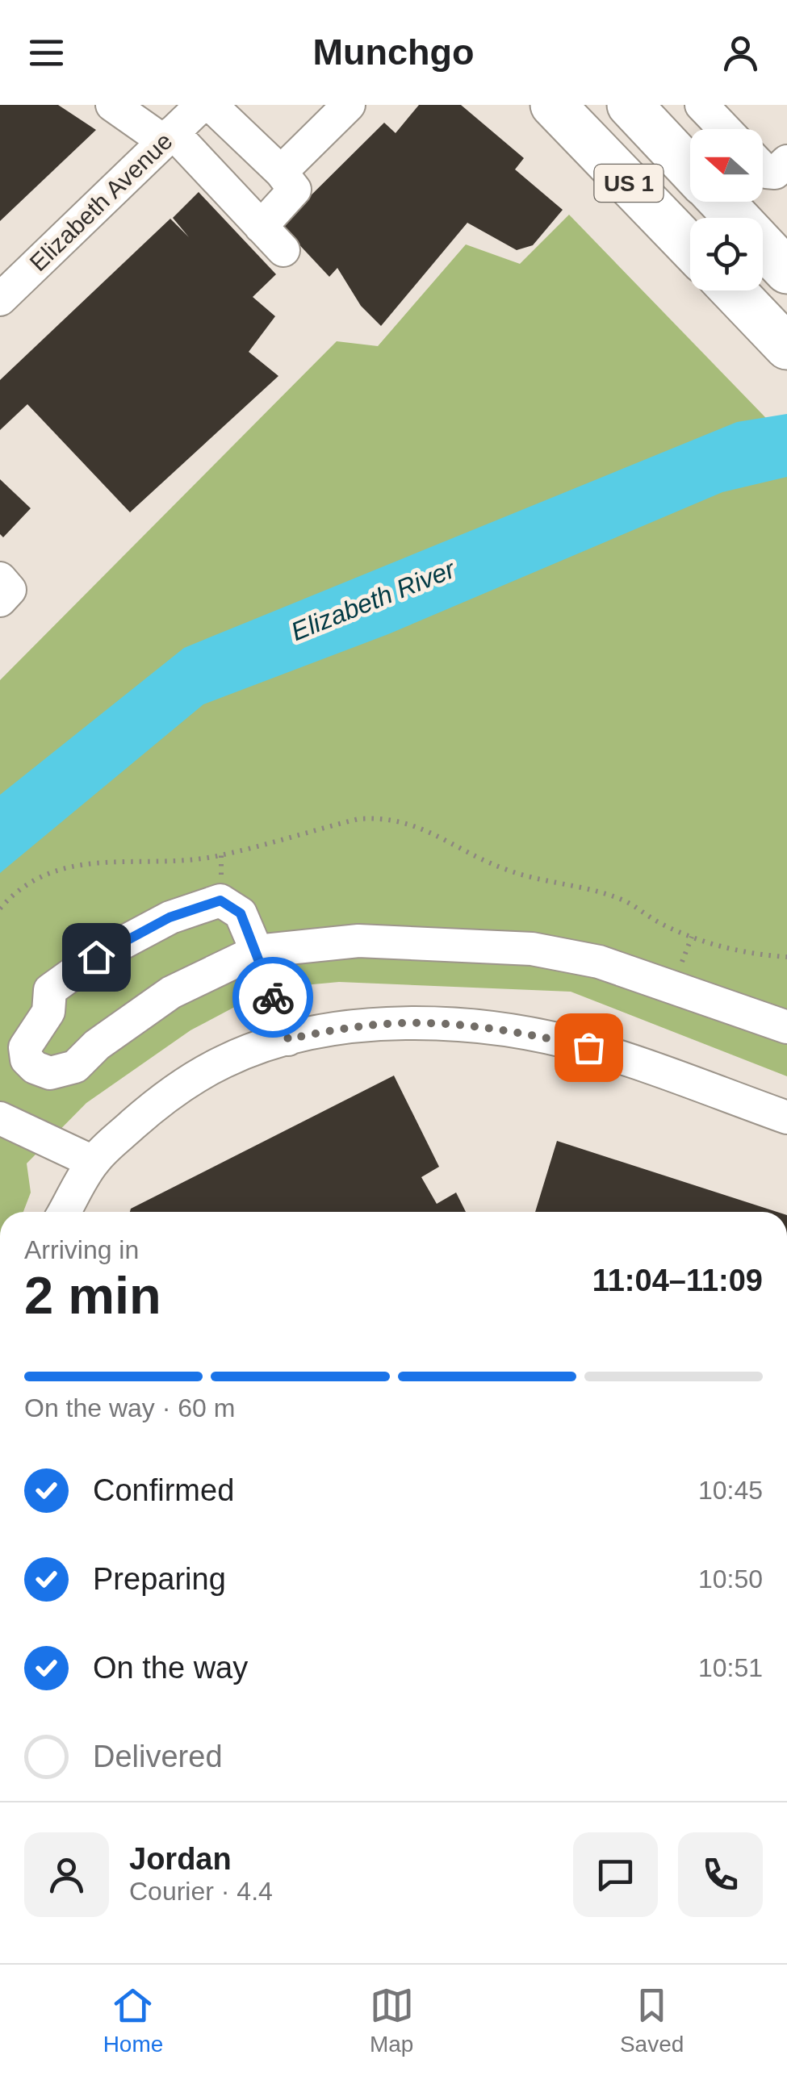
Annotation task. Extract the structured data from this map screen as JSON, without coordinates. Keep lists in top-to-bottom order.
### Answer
{
  "streets": {
    "highway": ["US 1"],
    "street": ["Elizabeth Avenue"]
  },
  "water": ["Elizabeth River"],
  "north": "left",
  "page": {
    "header": "Munchgo",
    "heading": ["2 min", "Arriving in", "11:04–11:09"],
    "panel": ["Jordan", "Courier · 4.4"],
    "bar": "On the way · 60 m",
    "list": [
      ["Confirmed", "10:45"],
      ["Preparing", "10:50"],
      ["On the way", "10:51"],
      "Delivered"
    ],
    "tabs": ["Home", "Map", "Saved"]
  }
}
